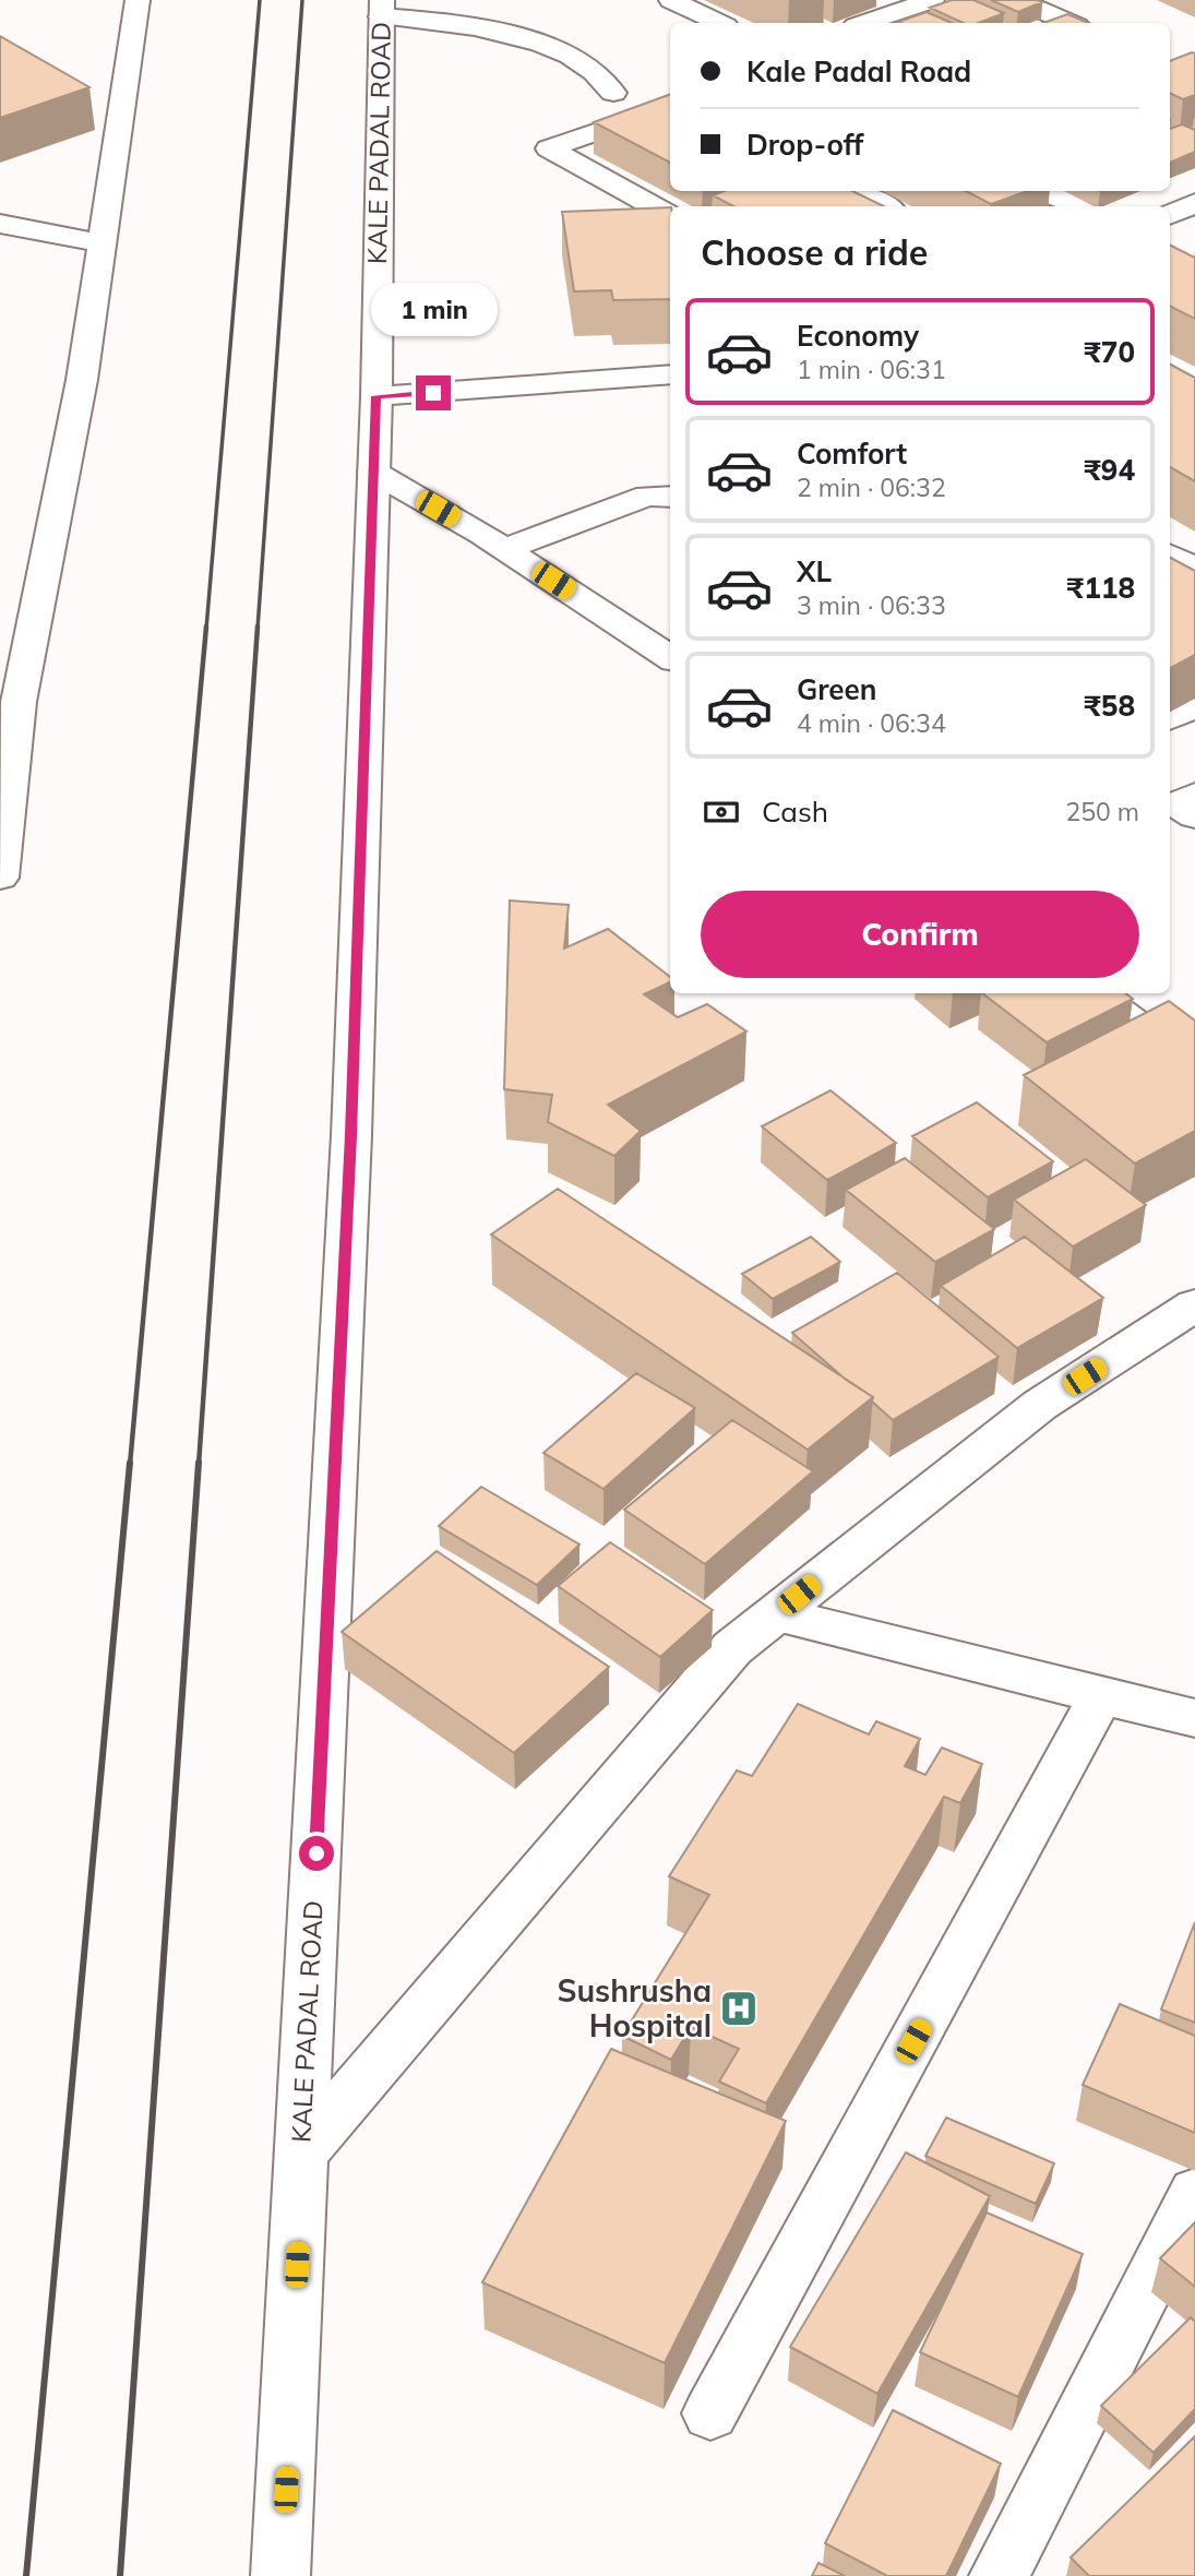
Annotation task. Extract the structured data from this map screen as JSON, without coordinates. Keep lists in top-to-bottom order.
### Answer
{
  "streets": {
    "street": ["KALE PADAL ROAD"]
  },
  "places": {
    "hospital": ["Sushrusha Hospital"]
  },
  "page": {
    "banner": ["Kale Padal Road", "Drop-off"],
    "heading": "Choose a ride",
    "bubble": "1 min",
    "list": [
      {
        "name": "Economy",
        "note": "1 min · 06:31",
        "value": "₹70"
      },
      {
        "name": "Comfort",
        "note": "2 min · 06:32",
        "value": "₹94"
      },
      {
        "name": "XL",
        "note": "3 min · 06:33",
        "value": "₹118"
      },
      {
        "name": "Green",
        "note": "4 min · 06:34",
        "value": "₹58"
      }
    ],
    "pay": ["Cash", "250 m"],
    "buttons": "Confirm"
  }
}
